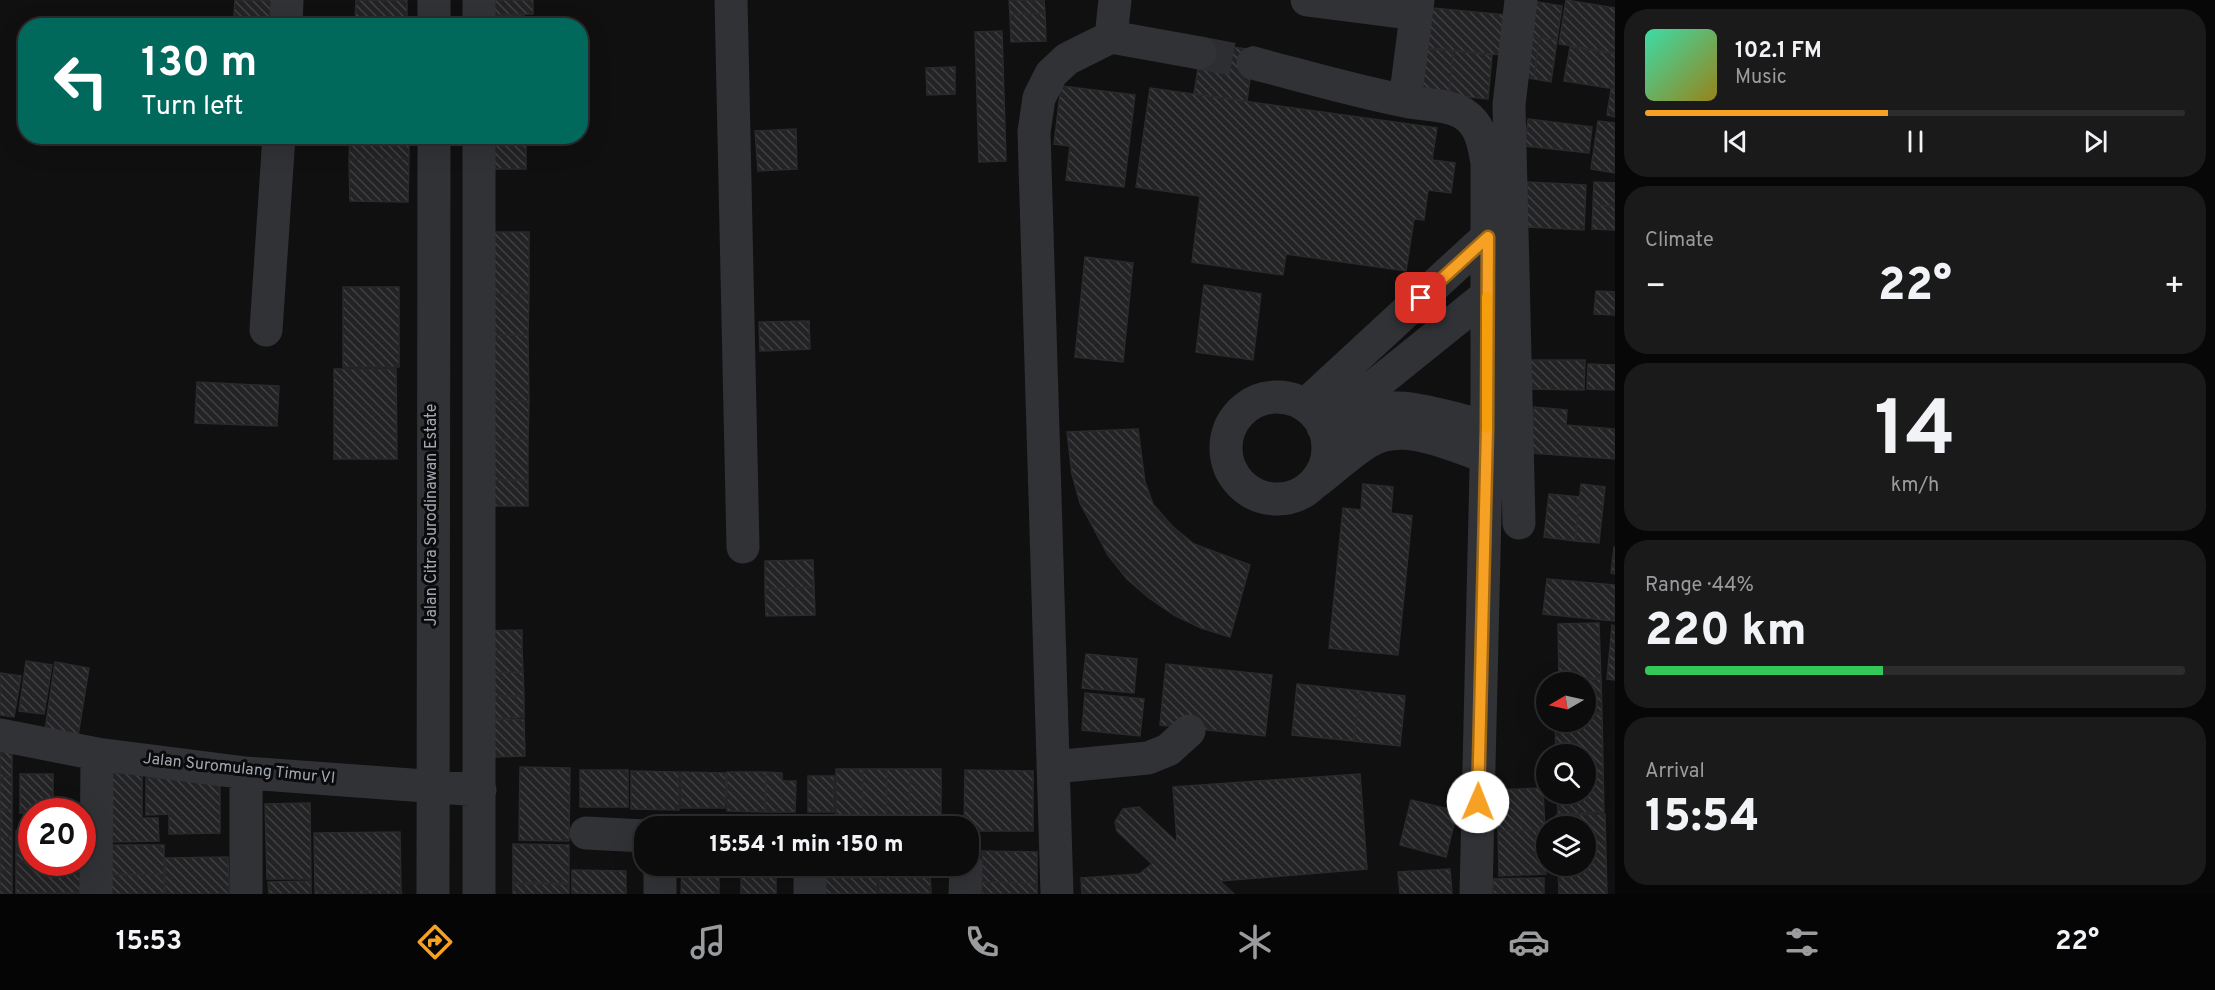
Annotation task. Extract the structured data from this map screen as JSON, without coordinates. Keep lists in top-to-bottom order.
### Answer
{
  "streets": {
    "street": ["Jalan Citra Surodinawan Estate", "Jalan Suromulang Timur VI"]
  },
  "crossings": [
    ["Jalan Citra Surodinawan Estate", "Jalan Suromulang Timur VI"]
  ],
  "north": "left",
  "page": {
    "turn": ["130 m", "Turn left"],
    "song": ["102.1 FM", "Music"],
    "tile": [
      "Climate",
      ["14", "km/h"],
      ["Range · 44%", "220 km"],
      ["Arrival", "15:54"]
    ],
    "heat": ["−", "22°", "+"],
    "limit": "20",
    "trip": "15:54 · 1 min · 150 m",
    "tabs": ["15:53", "22°"]
  }
}
